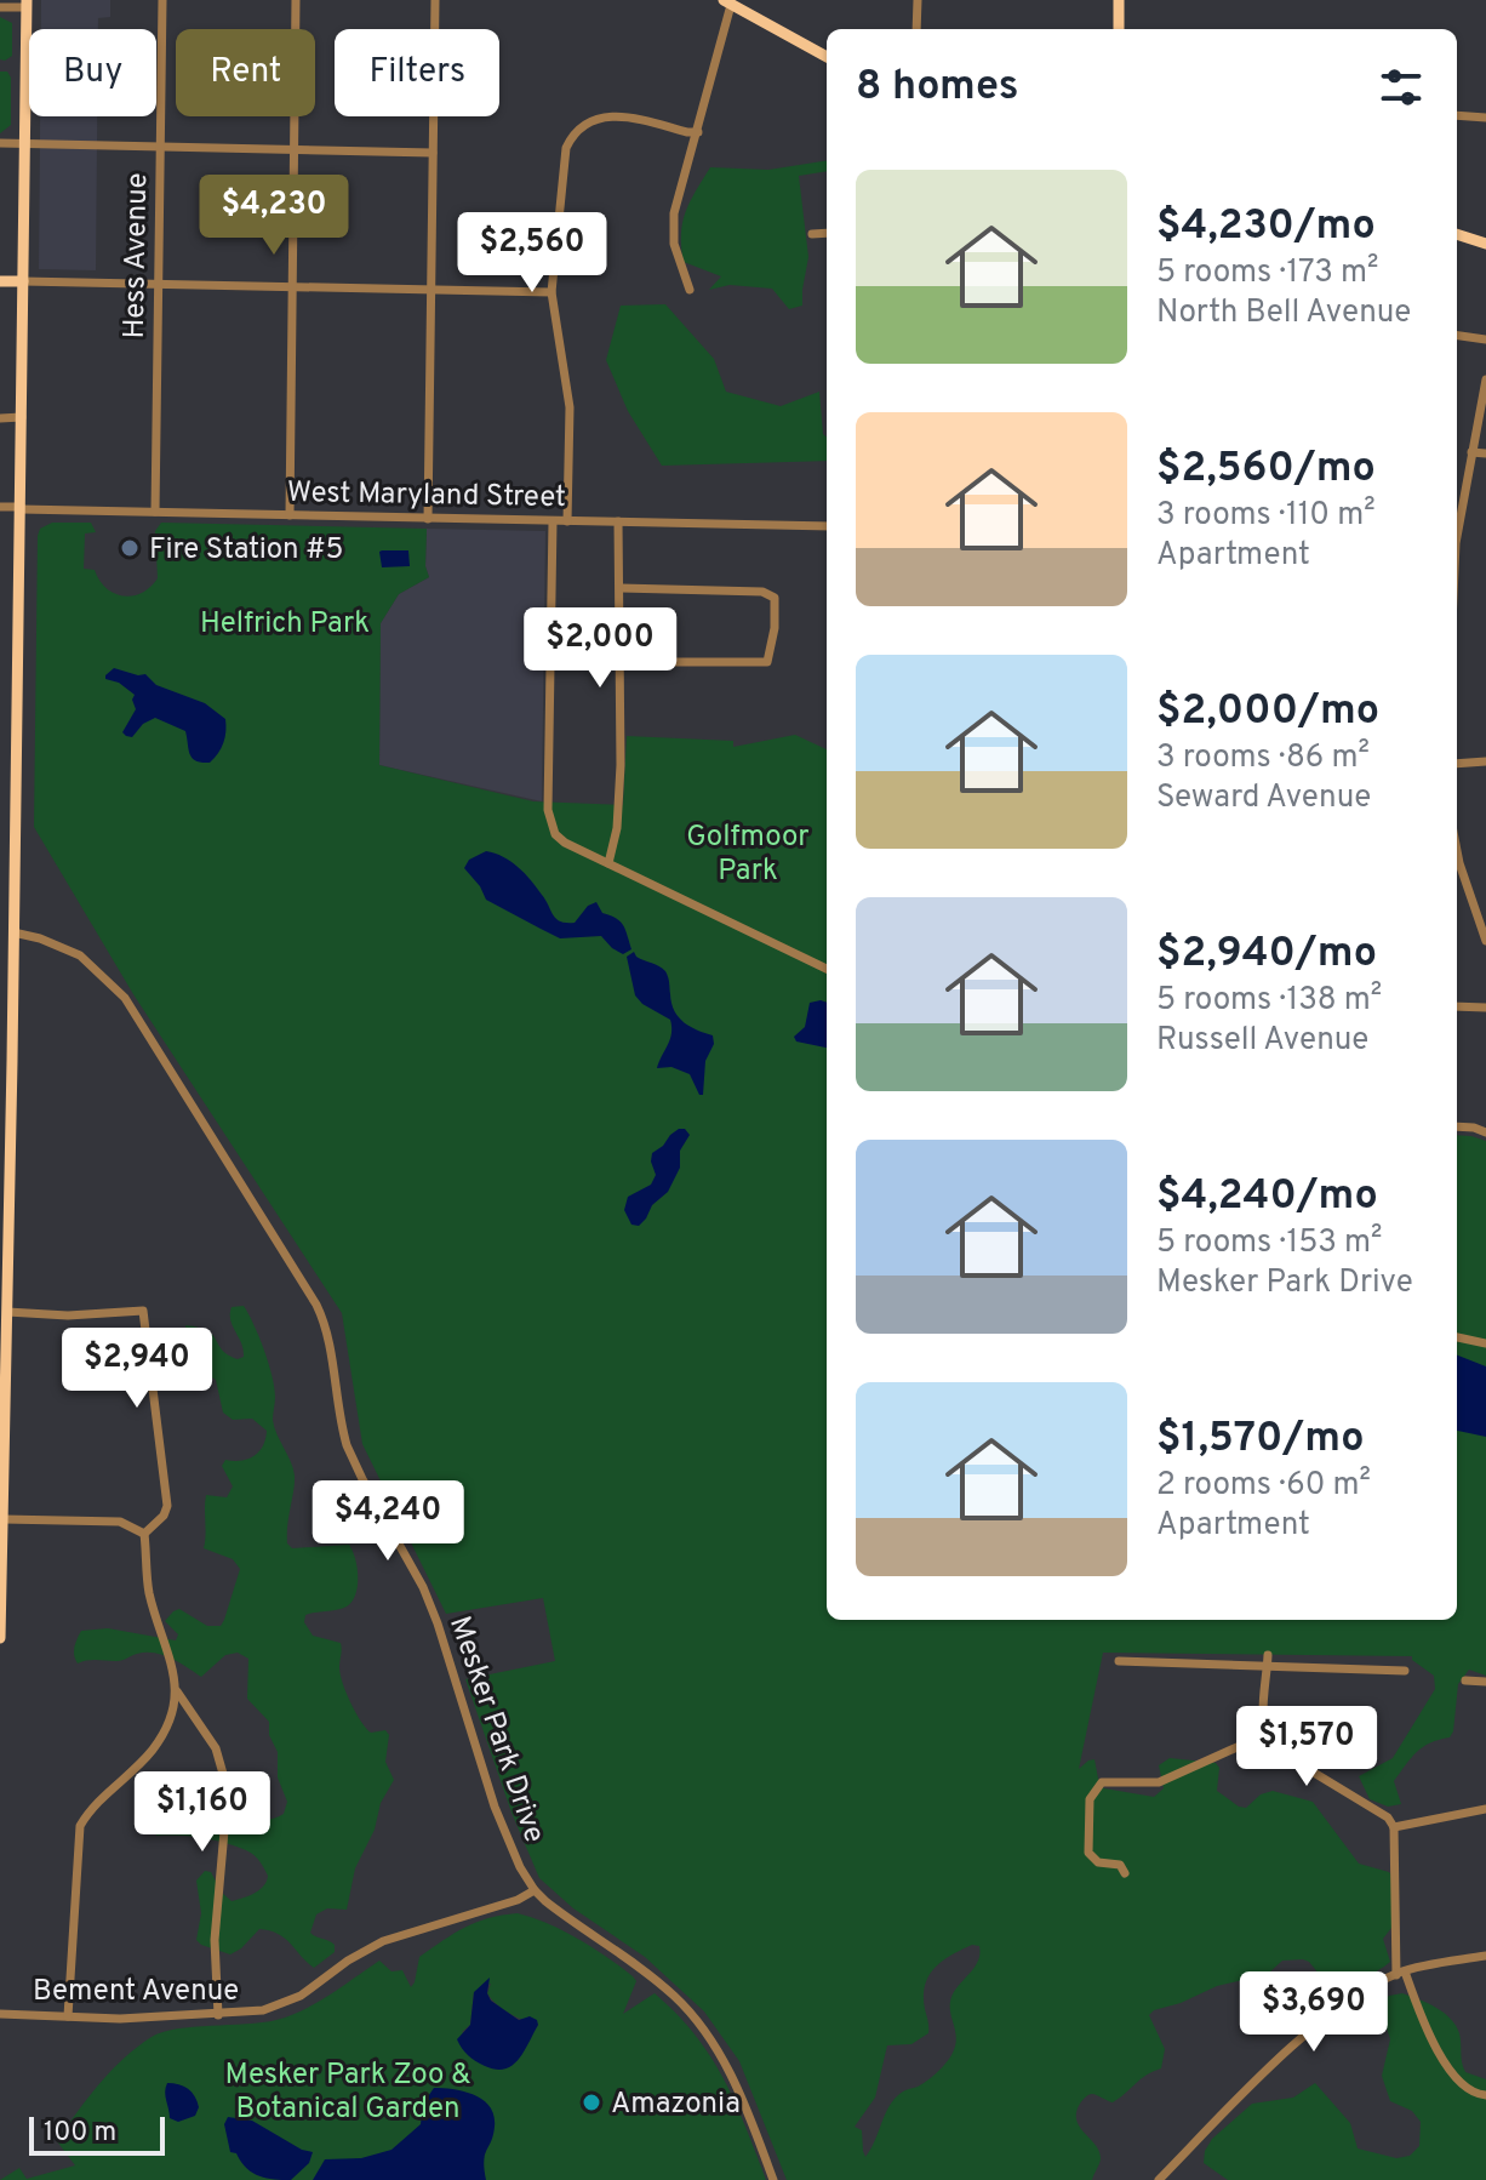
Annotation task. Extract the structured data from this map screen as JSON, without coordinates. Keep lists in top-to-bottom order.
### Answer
{
  "streets": {
    "street": [
      "Hess Avenue",
      "West Maryland Street",
      "Mesker Park Drive",
      "Bement Avenue"
    ]
  },
  "crossings": [
    ["Hess Avenue", "West Maryland Street"],
    ["Mesker Park Drive", "Bement Avenue"]
  ],
  "parks": ["Helfrich Park", "Golfmoor Park", "Mesker Park Zoo & Botanical Garden"],
  "places": ["Fire Station #5", "Amazonia"],
  "scale_bar": "100 m",
  "page": {
    "chip": ["Buy", "Rent", "Filters"],
    "heading": "8 homes",
    "list": [
      {
        "name": "$4,230/mo",
        "note": "5 rooms · 173 m² · North Bell Avenue"
      },
      {
        "name": "$2,560/mo",
        "note": "3 rooms · 110 m² · Apartment"
      },
      {
        "name": "$2,000/mo",
        "note": "3 rooms · 86 m² · Seward Avenue"
      },
      {
        "name": "$2,940/mo",
        "note": "5 rooms · 138 m² · Russell Avenue"
      },
      {
        "name": "$4,240/mo",
        "note": "5 rooms · 153 m² · Mesker Park Drive"
      },
      {
        "name": "$1,570/mo",
        "note": "2 rooms · 60 m² · Apartment"
      }
    ],
    "price": [
      "$4,230",
      "$2,560",
      "$2,000",
      "$2,940",
      "$4,240",
      "$1,570",
      "$1,160",
      "$3,690"
    ],
    "scale": "100 m"
  }
}
